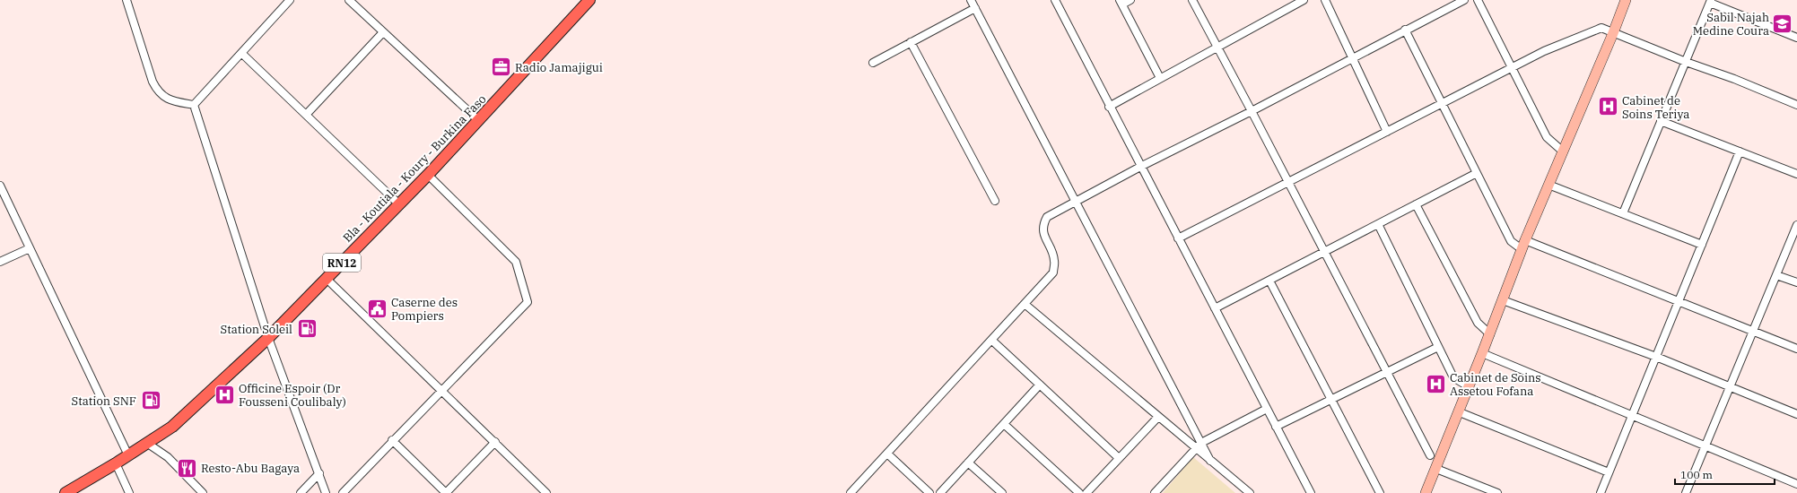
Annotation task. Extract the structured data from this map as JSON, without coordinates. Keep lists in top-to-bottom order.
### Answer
{
  "streets": {
    "main road": ["Bla - Koutiala - Koury - Burkina Faso", "RN12"]
  },
  "places": {
    "school or university": ["Sabil Najah Medine Coura"],
    "office": ["Radio Jamajigui"],
    "hospital": ["Cabinet de Soins Teriya", "Cabinet de Soins Assetou Fofana", "Officine Espoir (Dr Fousseni Coulibaly)"],
    "public building": ["Caserne des Pompiers"],
    "fuel station": ["Station Soleil", "Station SNF"],
    "restaurant": ["Resto-Abu Bagaya"]
  },
  "scale_bar": "100 m"
}
